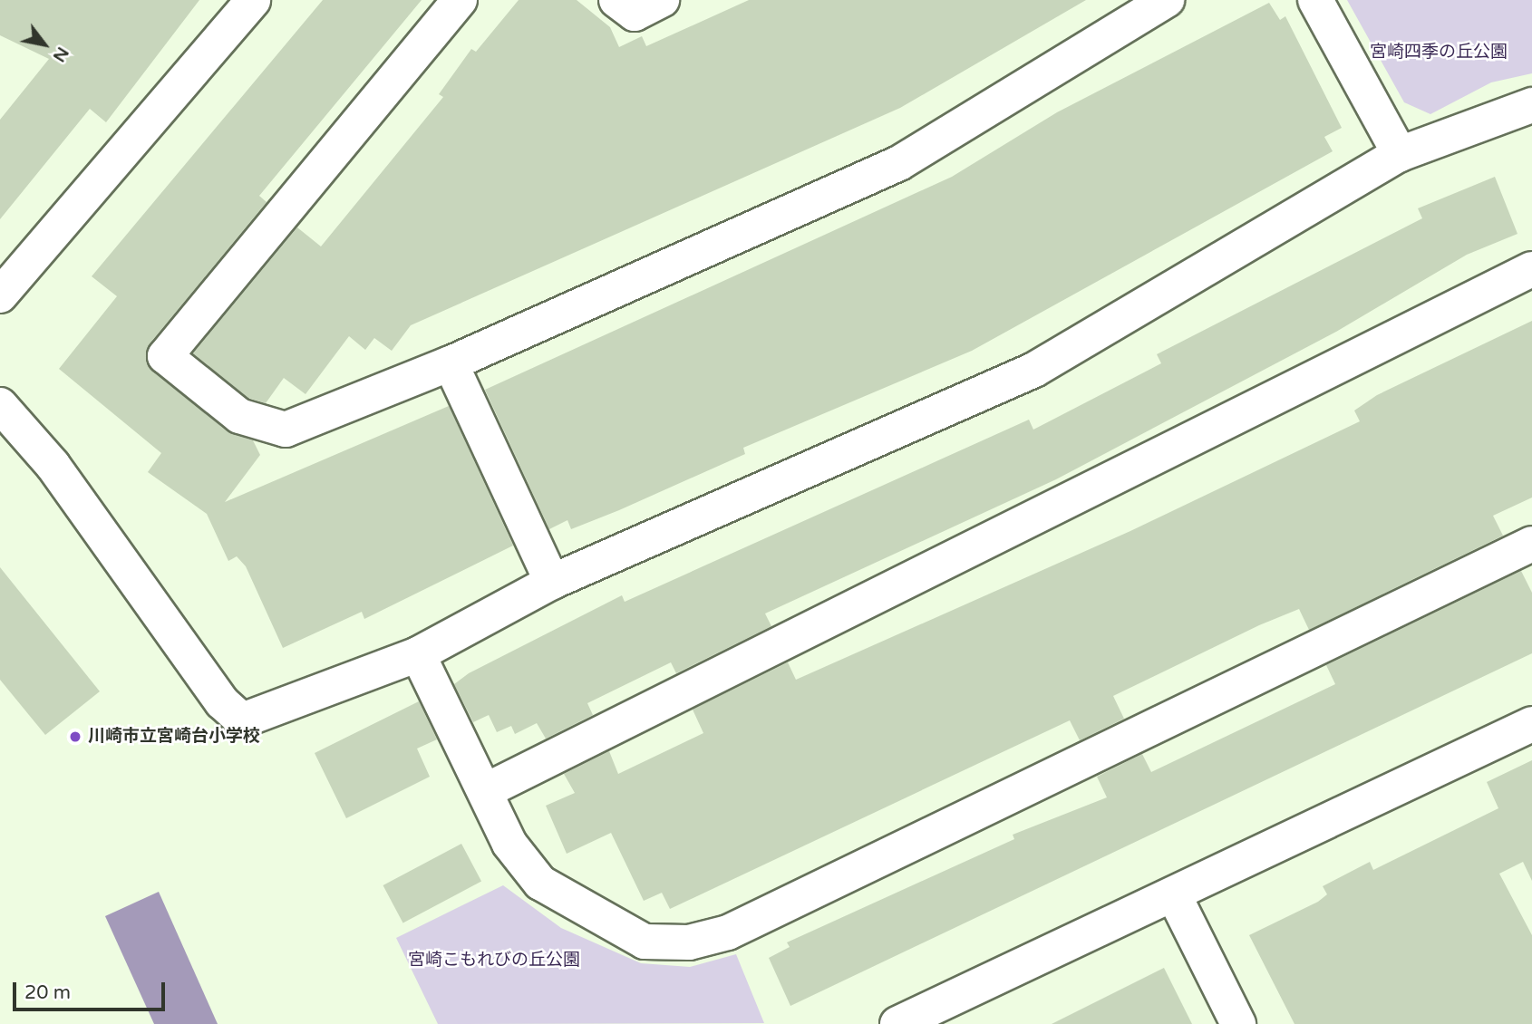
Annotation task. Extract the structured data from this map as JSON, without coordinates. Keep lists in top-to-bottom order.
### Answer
{
  "parks": ["宮崎四季の丘公園", "宮崎こもれびの丘公園"],
  "places": ["川崎市立宮崎台小学校"],
  "scale_bar": "20 m",
  "north": "bottom right"
}
